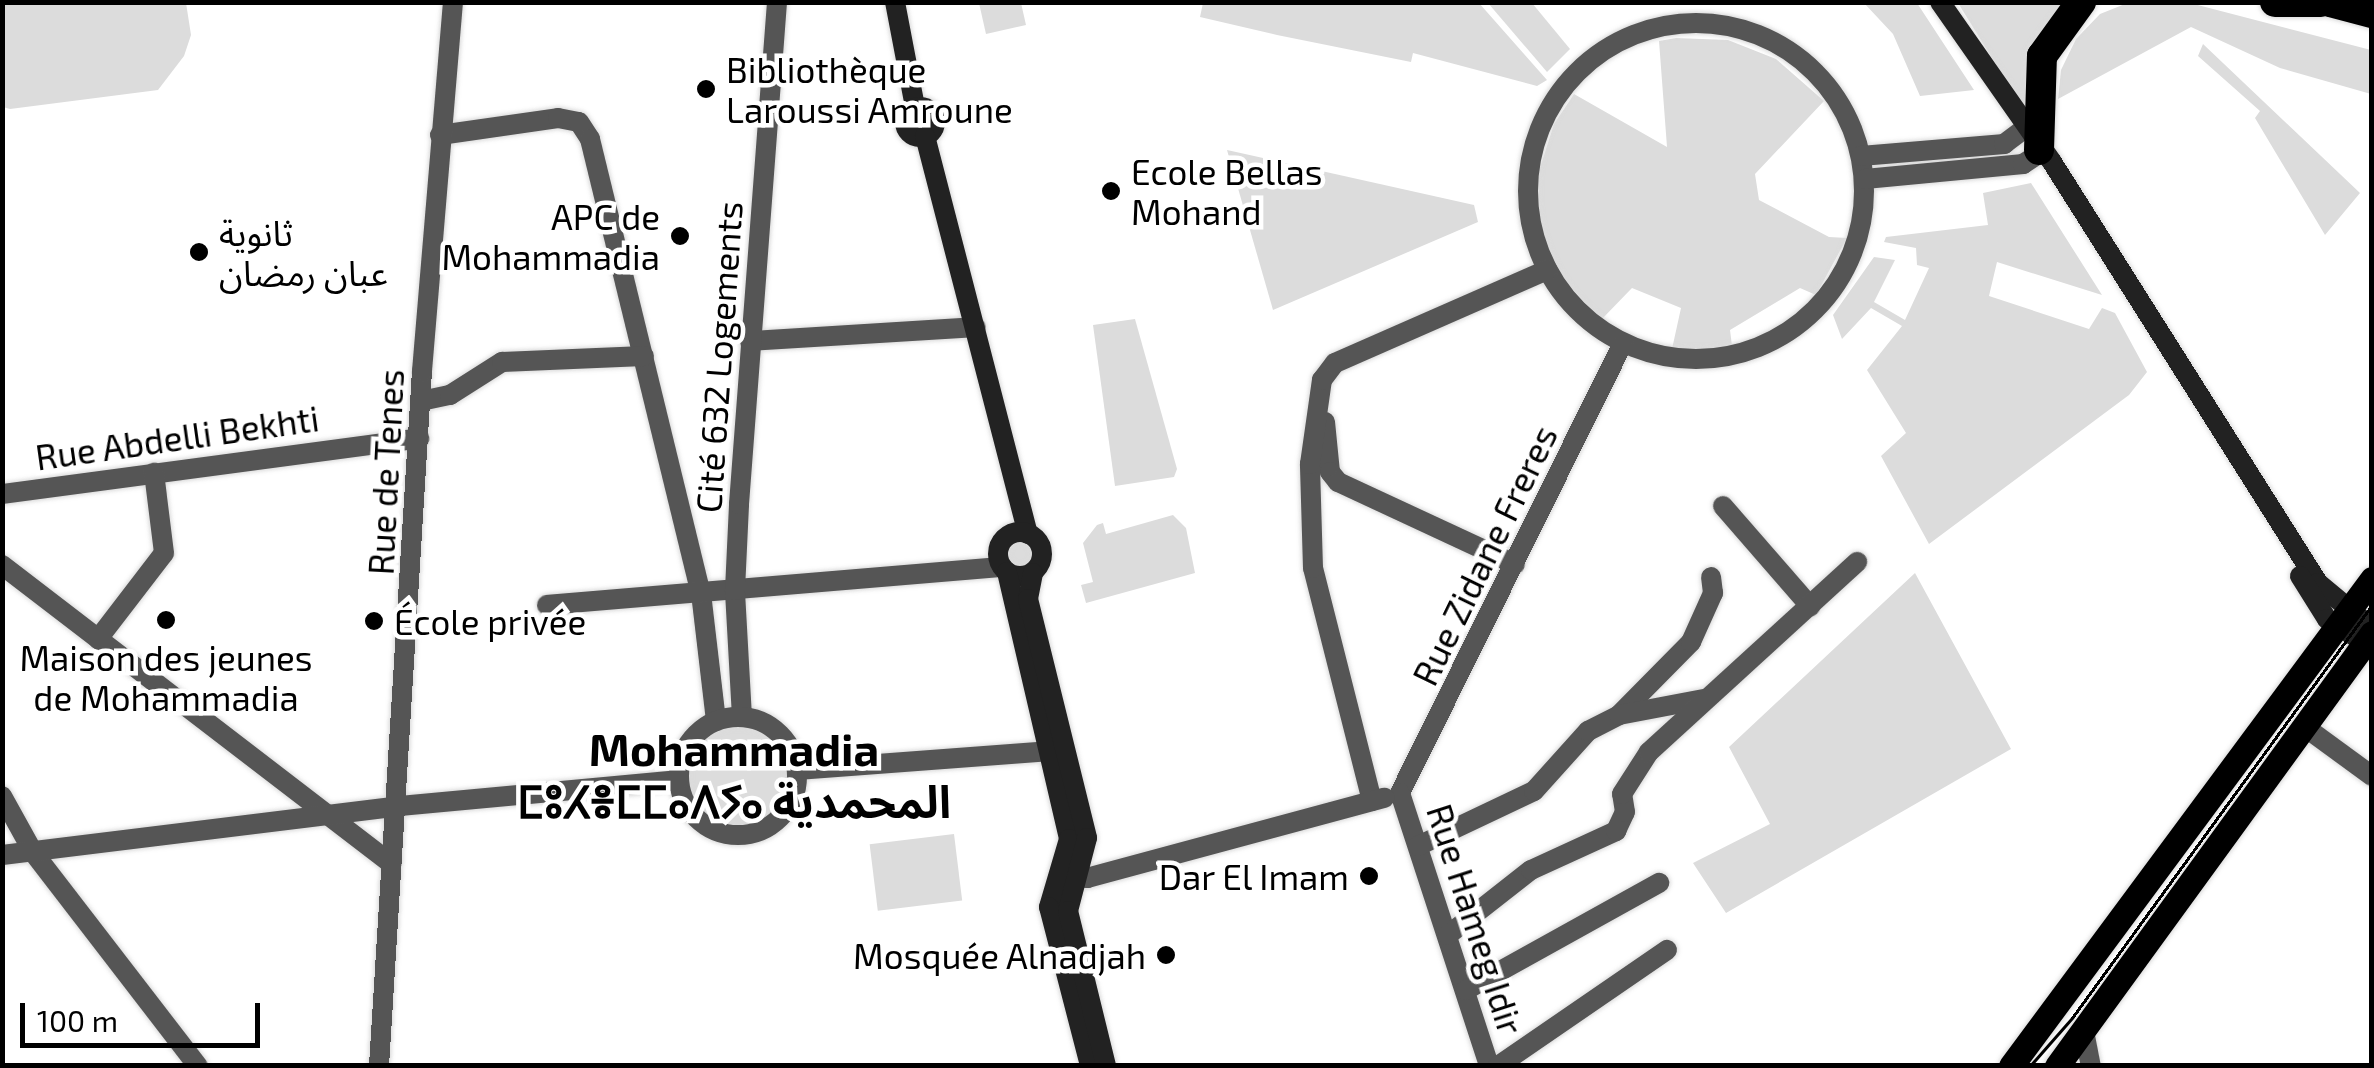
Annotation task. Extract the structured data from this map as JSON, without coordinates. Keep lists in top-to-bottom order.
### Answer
{
  "streets": {
    "street": [
      "Cité 632 Logements",
      "Rue Abdelli Bekhti",
      "Rue de Tenes",
      "Rue Zidane Freres",
      "Rue Hameg Idir"
    ]
  },
  "crossings": [
    ["Rue Abdelli Bekhti", "Rue de Tenes"],
    ["Rue Zidane Freres", "Rue Hameg Idir"]
  ],
  "districts": ["Mohammadia ⵎⵓⵃⴻⵎⵎⴰⴷⵢⴰ المحمدية"],
  "places": [
    "Bibliothèque Laroussi Amroune",
    "Ecole Bellas Mohand",
    "APC de Mohammadia",
    "ثانوية عبان رمضان",
    "Maison des jeunes de Mohammadia",
    "École privée",
    "Dar El Imam",
    "Mosquée Alnadjah"
  ],
  "scale_bar": "100 m"
}
